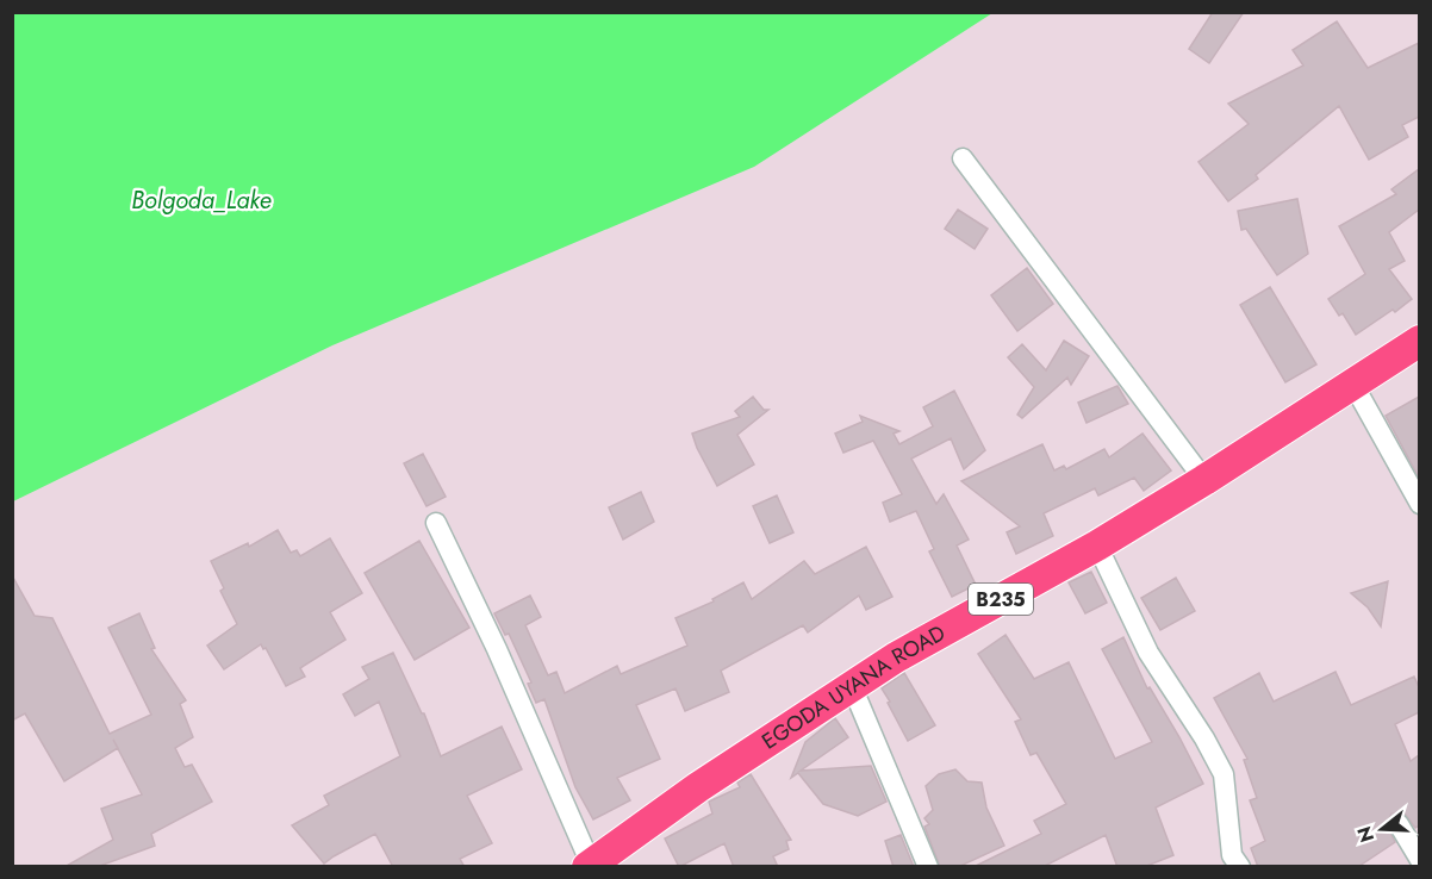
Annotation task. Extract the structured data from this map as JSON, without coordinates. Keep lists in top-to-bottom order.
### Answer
{
  "streets": {
    "main road": ["B235", "EGODA UYANA ROAD"]
  },
  "water": ["Bolgoda_Lake"],
  "north": "left"
}
